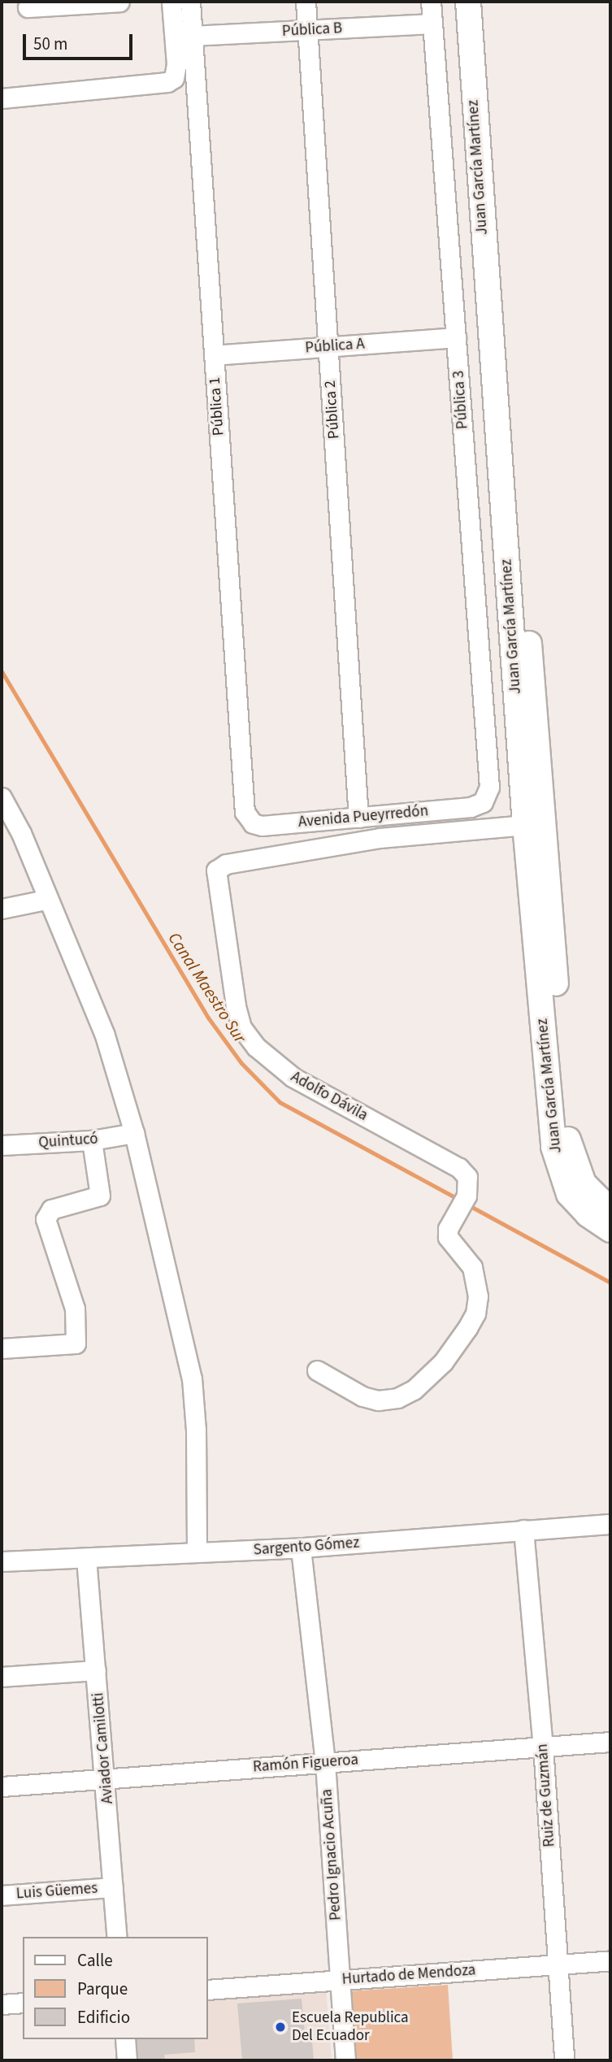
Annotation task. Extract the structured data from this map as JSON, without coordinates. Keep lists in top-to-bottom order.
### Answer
{
  "streets": {
    "main road": ["Juan García Martínez"],
    "street": [
      "Pública B",
      "Pública A",
      "Pública 3",
      "Pública 1",
      "Pública 2",
      "Avenida Pueyrredón",
      "Adolfo Dávila",
      "Quintucó",
      "Sargento Gómez",
      "Aviador Camilotti",
      "Ramón Figueroa",
      "Ruiz de Guzmán",
      "Pedro Ignacio Acuña",
      "Luis Güemes",
      "Hurtado de Mendoza"
    ]
  },
  "crossings": [
    ["Pública B", "Pública 3"],
    ["Pública B", "Pública 1"],
    ["Pública B", "Pública 2"],
    ["Juan García Martínez", "Adolfo Dávila"],
    ["Pública A", "Pública 3"],
    ["Pública A", "Pública 1"],
    ["Pública A", "Pública 2"],
    ["Pública 3", "Avenida Pueyrredón"],
    ["Pública 1", "Avenida Pueyrredón"],
    ["Pública 2", "Avenida Pueyrredón"],
    ["Sargento Gómez", "Aviador Camilotti"],
    ["Sargento Gómez", "Ruiz de Guzmán"],
    ["Sargento Gómez", "Pedro Ignacio Acuña"],
    ["Aviador Camilotti", "Ramón Figueroa"],
    ["Aviador Camilotti", "Luis Güemes"],
    ["Ramón Figueroa", "Ruiz de Guzmán"],
    ["Ramón Figueroa", "Pedro Ignacio Acuña"],
    ["Ruiz de Guzmán", "Hurtado de Mendoza"],
    ["Pedro Ignacio Acuña", "Hurtado de Mendoza"]
  ],
  "water": ["Canal Maestro Sur"],
  "places": ["Escuela Republica Del Ecuador"],
  "legend": ["Calle", "Parque", "Edificio"],
  "scale_bar": "50 m"
}
